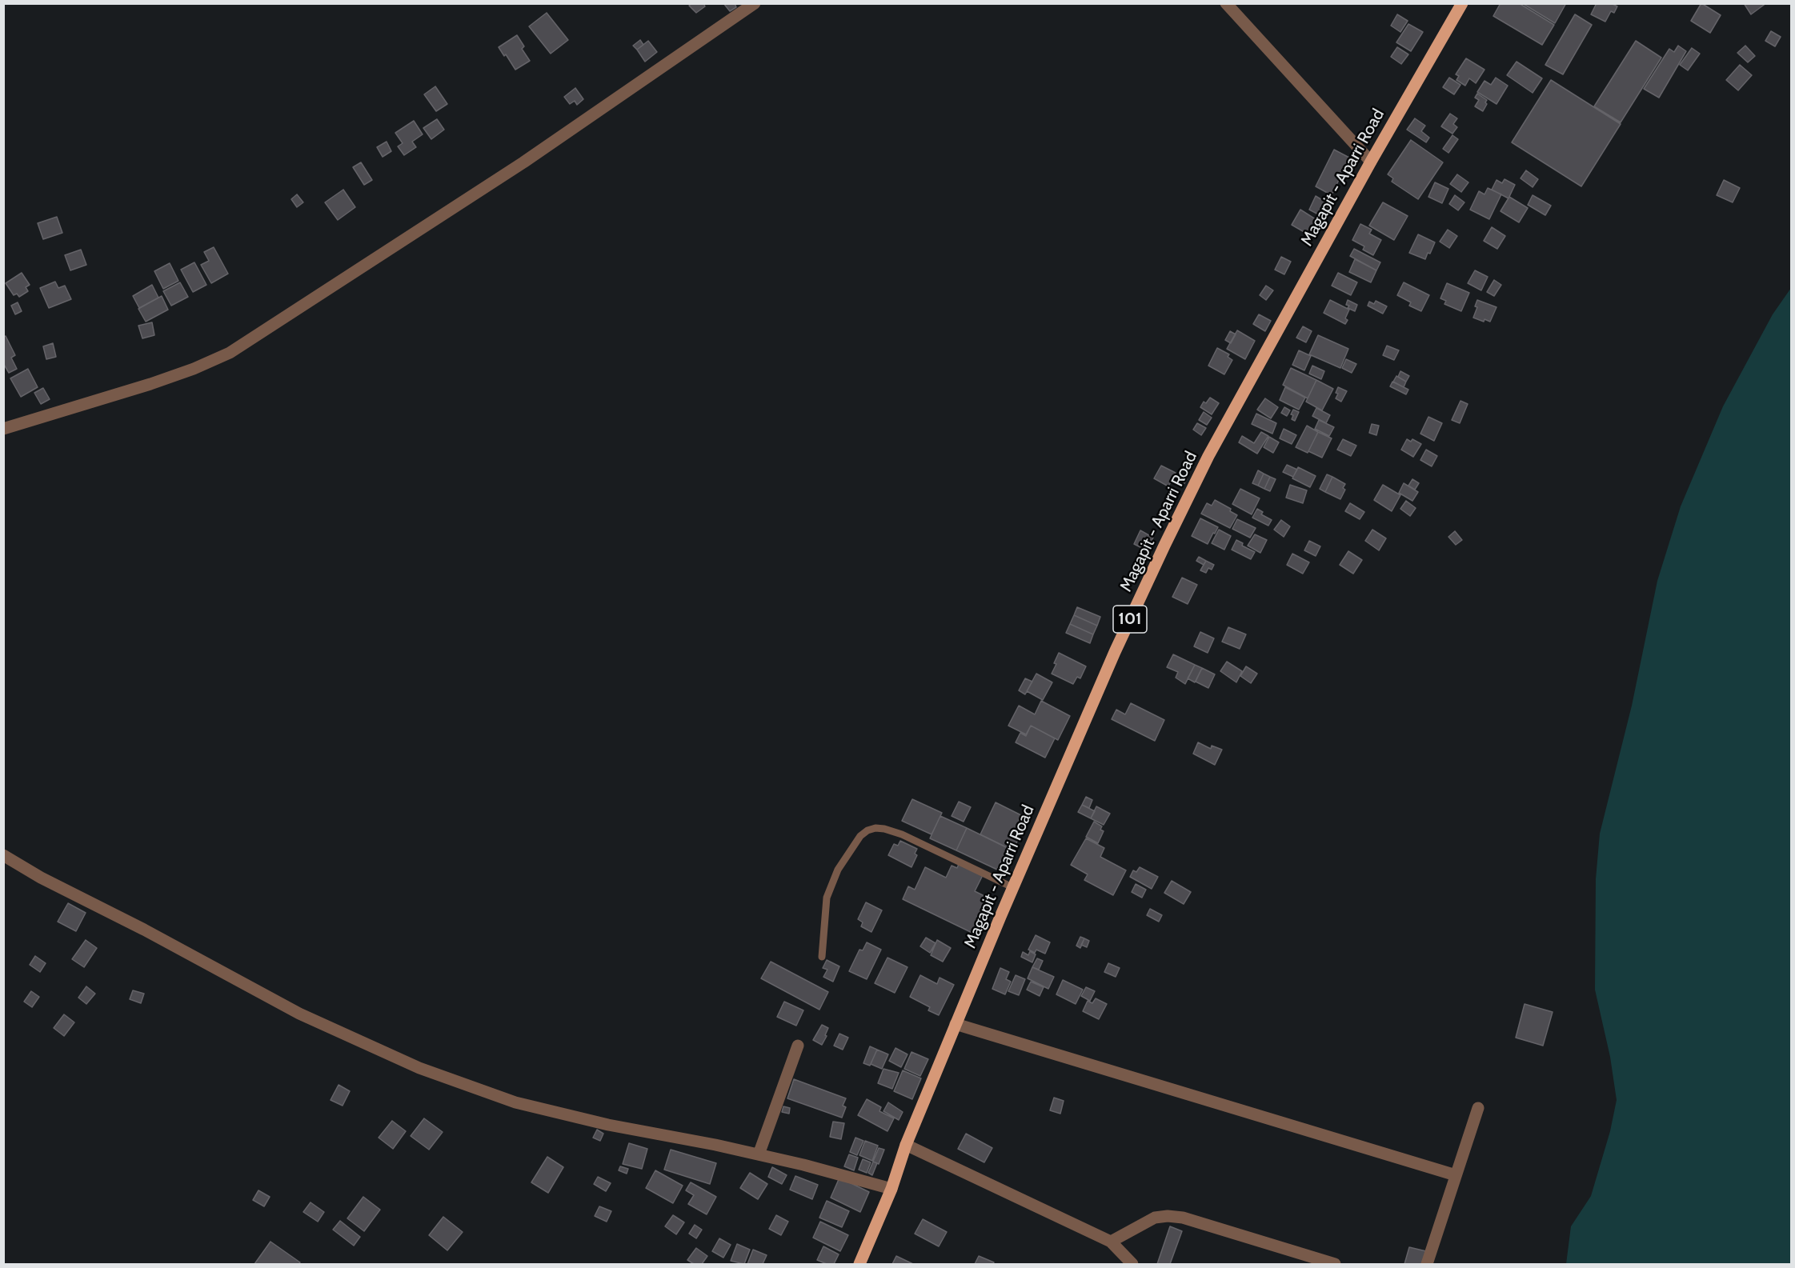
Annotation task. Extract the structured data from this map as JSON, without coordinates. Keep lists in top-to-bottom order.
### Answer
{
  "streets": {
    "main road": ["Magapit - Aparri Road", "101"]
  }
}
